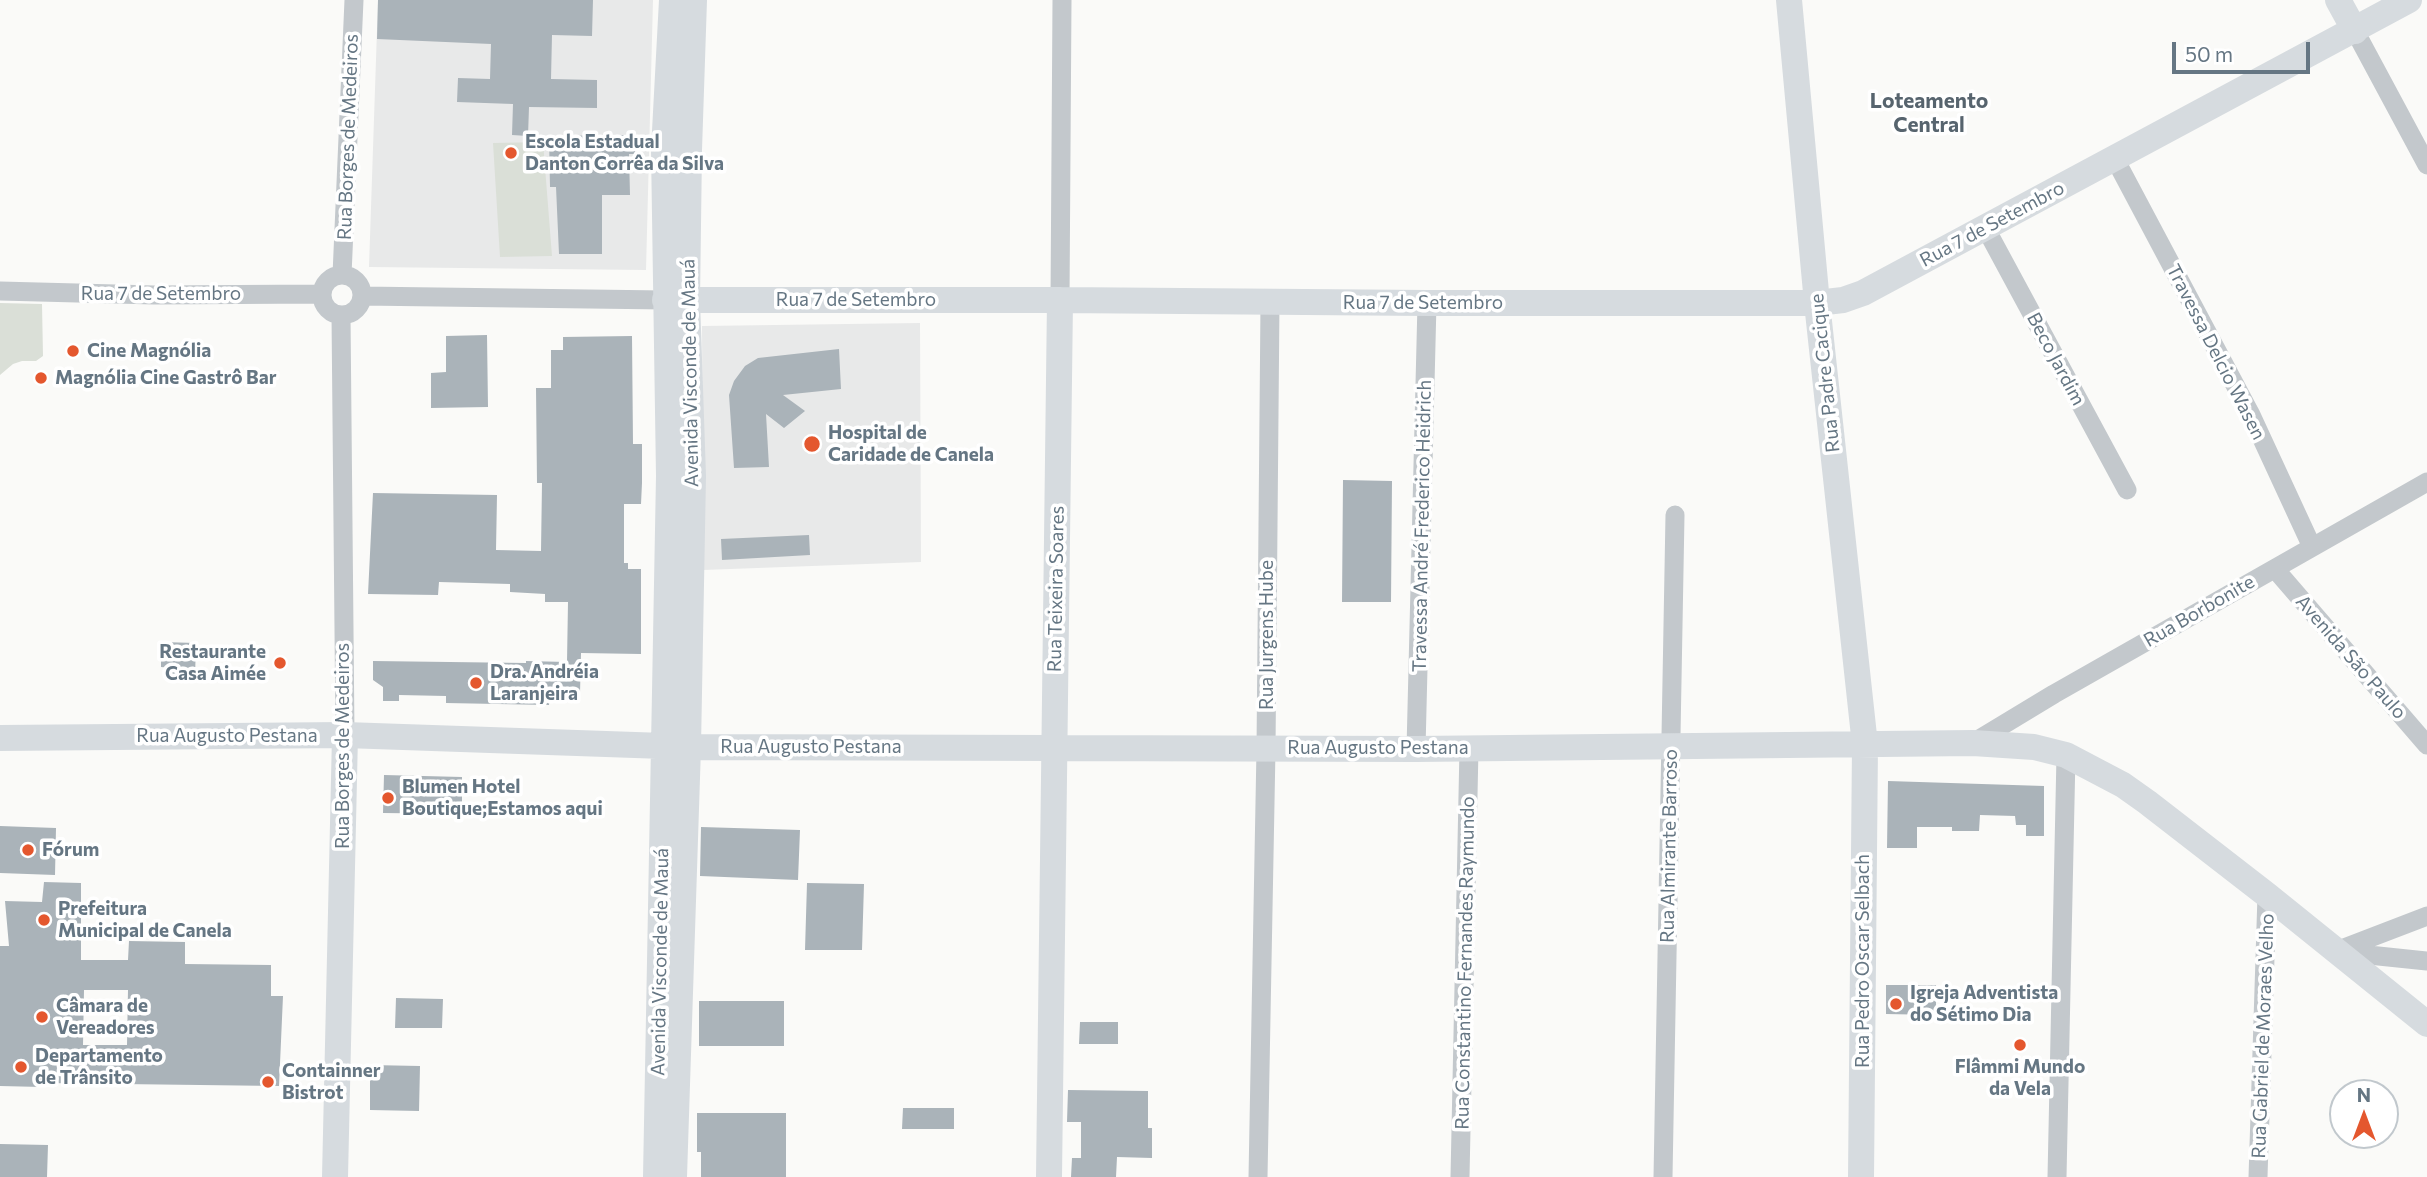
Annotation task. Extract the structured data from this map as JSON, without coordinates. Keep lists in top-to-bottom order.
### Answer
{
  "streets": {
    "main road": [
      "Rua Borges de Medeiros",
      "Rua 7 de Setembro",
      "Avenida Visconde de Mauá",
      "Rua Padre Cacique",
      "Rua Teixeira Soares",
      "Rua Augusto Pestana",
      "Rua Pedro Oscar Selbach"
    ],
    "street": [
      "Travessa Delcio Wasen",
      "Beco Jardim",
      "Travessa André Frederico Heidrich",
      "Rua Borbonite",
      "Rua Jurgens Hube",
      "Avenida São Paulo",
      "Rua Almirante Barroso",
      "Rua Constantino Fernandes Raymundo",
      "Rua Gabriel de Moraes Velho"
    ]
  },
  "crossings": [
    ["Rua Borges de Medeiros", "Rua 7 de Setembro"],
    ["Rua Borges de Medeiros", "Rua Augusto Pestana"],
    ["Rua 7 de Setembro", "Travessa Delcio Wasen"],
    ["Rua 7 de Setembro", "Beco Jardim"],
    ["Rua 7 de Setembro", "Avenida Visconde de Mauá"],
    ["Rua 7 de Setembro", "Rua Padre Cacique"],
    ["Rua 7 de Setembro", "Travessa André Frederico Heidrich"],
    ["Rua 7 de Setembro", "Rua Teixeira Soares"],
    ["Rua 7 de Setembro", "Rua Jurgens Hube"],
    ["Travessa Delcio Wasen", "Rua Borbonite"],
    ["Avenida Visconde de Mauá", "Rua Augusto Pestana"],
    ["Rua Padre Cacique", "Rua Augusto Pestana"],
    ["Rua Padre Cacique", "Rua Pedro Oscar Selbach"],
    ["Travessa André Frederico Heidrich", "Rua Augusto Pestana"],
    ["Rua Teixeira Soares", "Rua Augusto Pestana"],
    ["Rua Borbonite", "Avenida São Paulo"],
    ["Rua Borbonite", "Rua Augusto Pestana"],
    ["Rua Jurgens Hube", "Rua Augusto Pestana"],
    ["Rua Augusto Pestana", "Rua Almirante Barroso"],
    ["Rua Augusto Pestana", "Rua Pedro Oscar Selbach"],
    ["Rua Augusto Pestana", "Rua Constantino Fernandes Raymundo"],
    ["Rua Augusto Pestana", "Rua Gabriel de Moraes Velho"]
  ],
  "districts": ["Loteamento Central"],
  "places": [
    "Escola Estadual Danton Corrêa da Silva",
    "Cine Magnólia",
    "Magnólia Cine Gastrô Bar",
    "Hospital de Caridade de Canela",
    "Restaurante Casa Aimée",
    "Dra. Andréia Laranjeira",
    "Blumen Hotel Boutique;Estamos aqui",
    "Fórum",
    "Prefeitura Municipal de Canela",
    "Igreja Adventista do Sétimo Dia",
    "Câmara de Vereadores",
    "Flâmmi Mundo da Vela",
    "Departamento de Trânsito",
    "Containner Bistrot"
  ],
  "scale_bar": "50 m",
  "north": "top"
}
